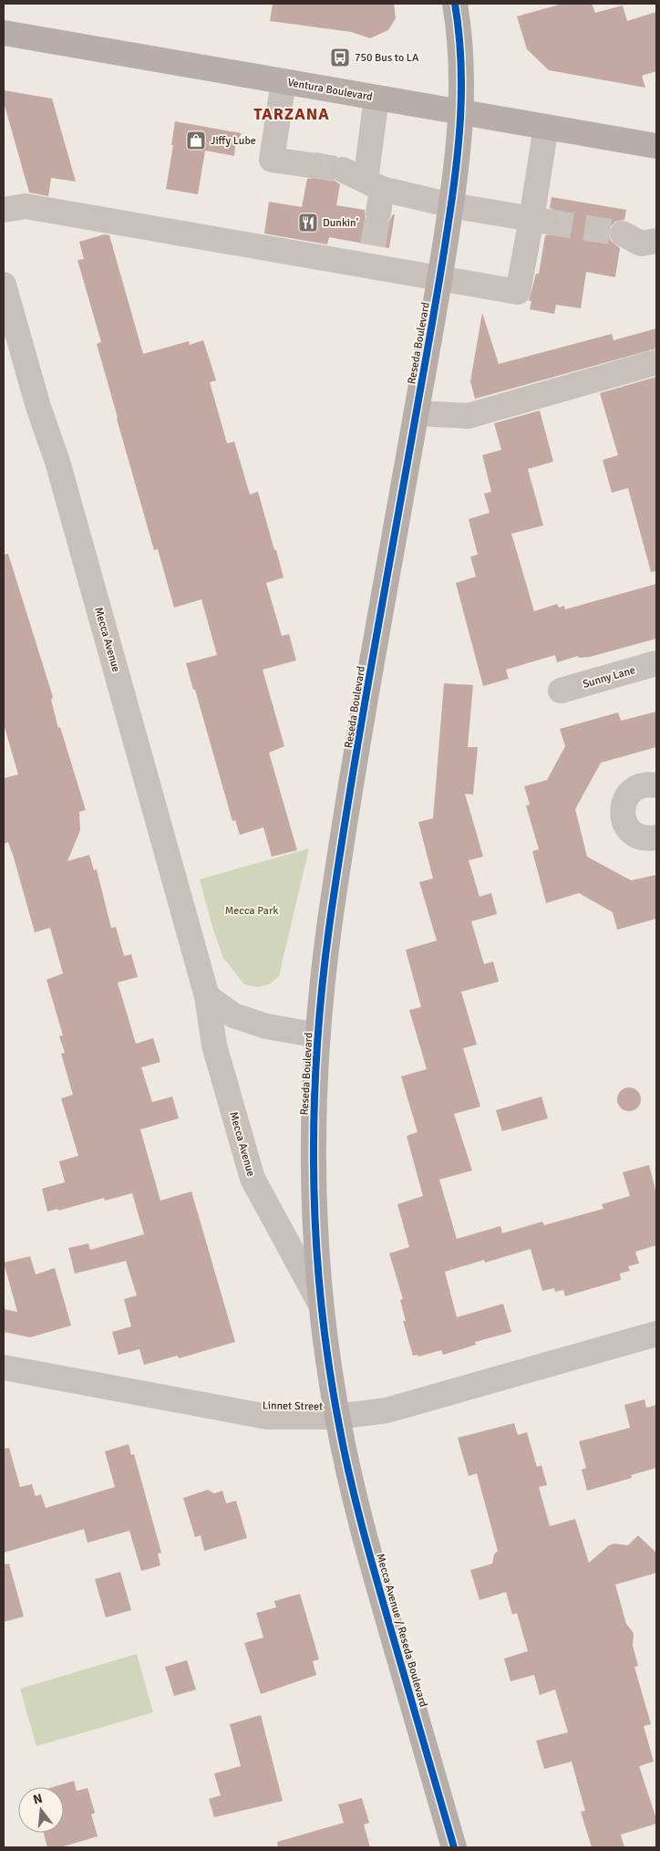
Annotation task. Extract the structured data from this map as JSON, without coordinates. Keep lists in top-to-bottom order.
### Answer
{
  "streets": {
    "main road": ["Ventura Boulevard", "Reseda Boulevard", "Mecca Avenue / Reseda Boulevard"],
    "street": ["Mecca Avenue", "Sunny Lane", "Linnet Street"]
  },
  "crossings": [
    ["Ventura Boulevard", "Reseda Boulevard"],
    ["Reseda Boulevard", "Mecca Avenue"],
    ["Reseda Boulevard", "Linnet Street"],
    ["Reseda Boulevard", "Mecca Avenue / Reseda Boulevard"],
    ["Linnet Street", "Mecca Avenue / Reseda Boulevard"]
  ],
  "districts": ["TARZANA"],
  "parks": ["Mecca Park"],
  "places": {
    "bus stop": ["750 Bus to LA"],
    "shop": ["Jiffy Lube"],
    "restaurant": ["Dunkin'"]
  },
  "north": "top"
}
